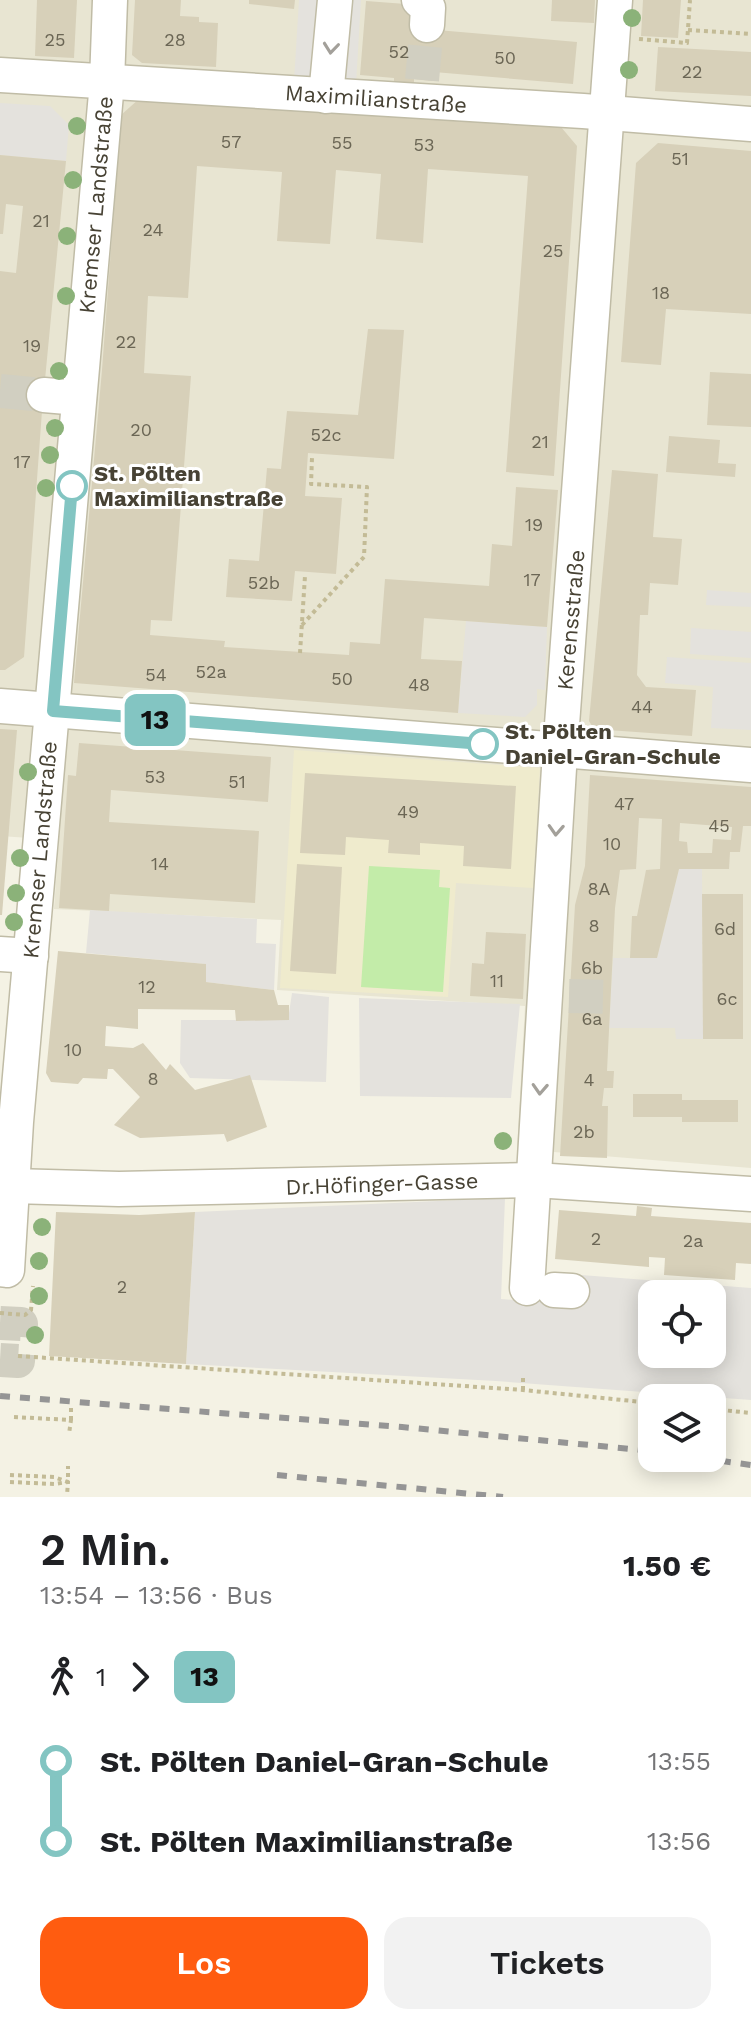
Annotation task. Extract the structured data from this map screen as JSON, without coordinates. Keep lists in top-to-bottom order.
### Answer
{
  "streets": {
    "street": [
      "Maximilianstraße",
      "Kremser Landstraße",
      "Kerensstraße",
      "Dr.Höfinger-Gasse"
    ]
  },
  "crossings": [
    ["Maximilianstraße", "Kremser Landstraße"],
    ["Maximilianstraße", "Kerensstraße"],
    ["Kremser Landstraße", "Dr.Höfinger-Gasse"],
    ["Kerensstraße", "Dr.Höfinger-Gasse"]
  ],
  "places": ["St. Pölten Maximilianstraße", "St. Pölten Daniel-Gran-Schule"],
  "lines": ["bus line 13"],
  "house_numbers": [
    "25",
    "28",
    "52",
    "50",
    "22",
    "57",
    "55",
    "53",
    "51",
    "21",
    "24",
    "25",
    "18",
    "22",
    "19",
    "20",
    "52c",
    "21",
    "17",
    "19",
    "17",
    "52b",
    "52a",
    "54",
    "50",
    "48",
    "44",
    "53",
    "51",
    "47",
    "49",
    "45",
    "10",
    "14",
    "8A",
    "8",
    "6d",
    "6b",
    "11",
    "12",
    "6c",
    "6a",
    "10",
    "8",
    "4",
    "2b",
    "2",
    "2a",
    "2"
  ],
  "page": {
    "on_map": "13",
    "heading": ["2 Min.", "13:54 – 13:56 · Bus", "1.50 €"],
    "legs": ["1", "13"],
    "list": [
      {
        "name": "St. Pölten Daniel-Gran-Schule",
        "value": "13:55"
      },
      {
        "name": "St. Pölten Maximilianstraße",
        "value": "13:56"
      }
    ],
    "buttons": ["Los", "Tickets"]
  }
}
